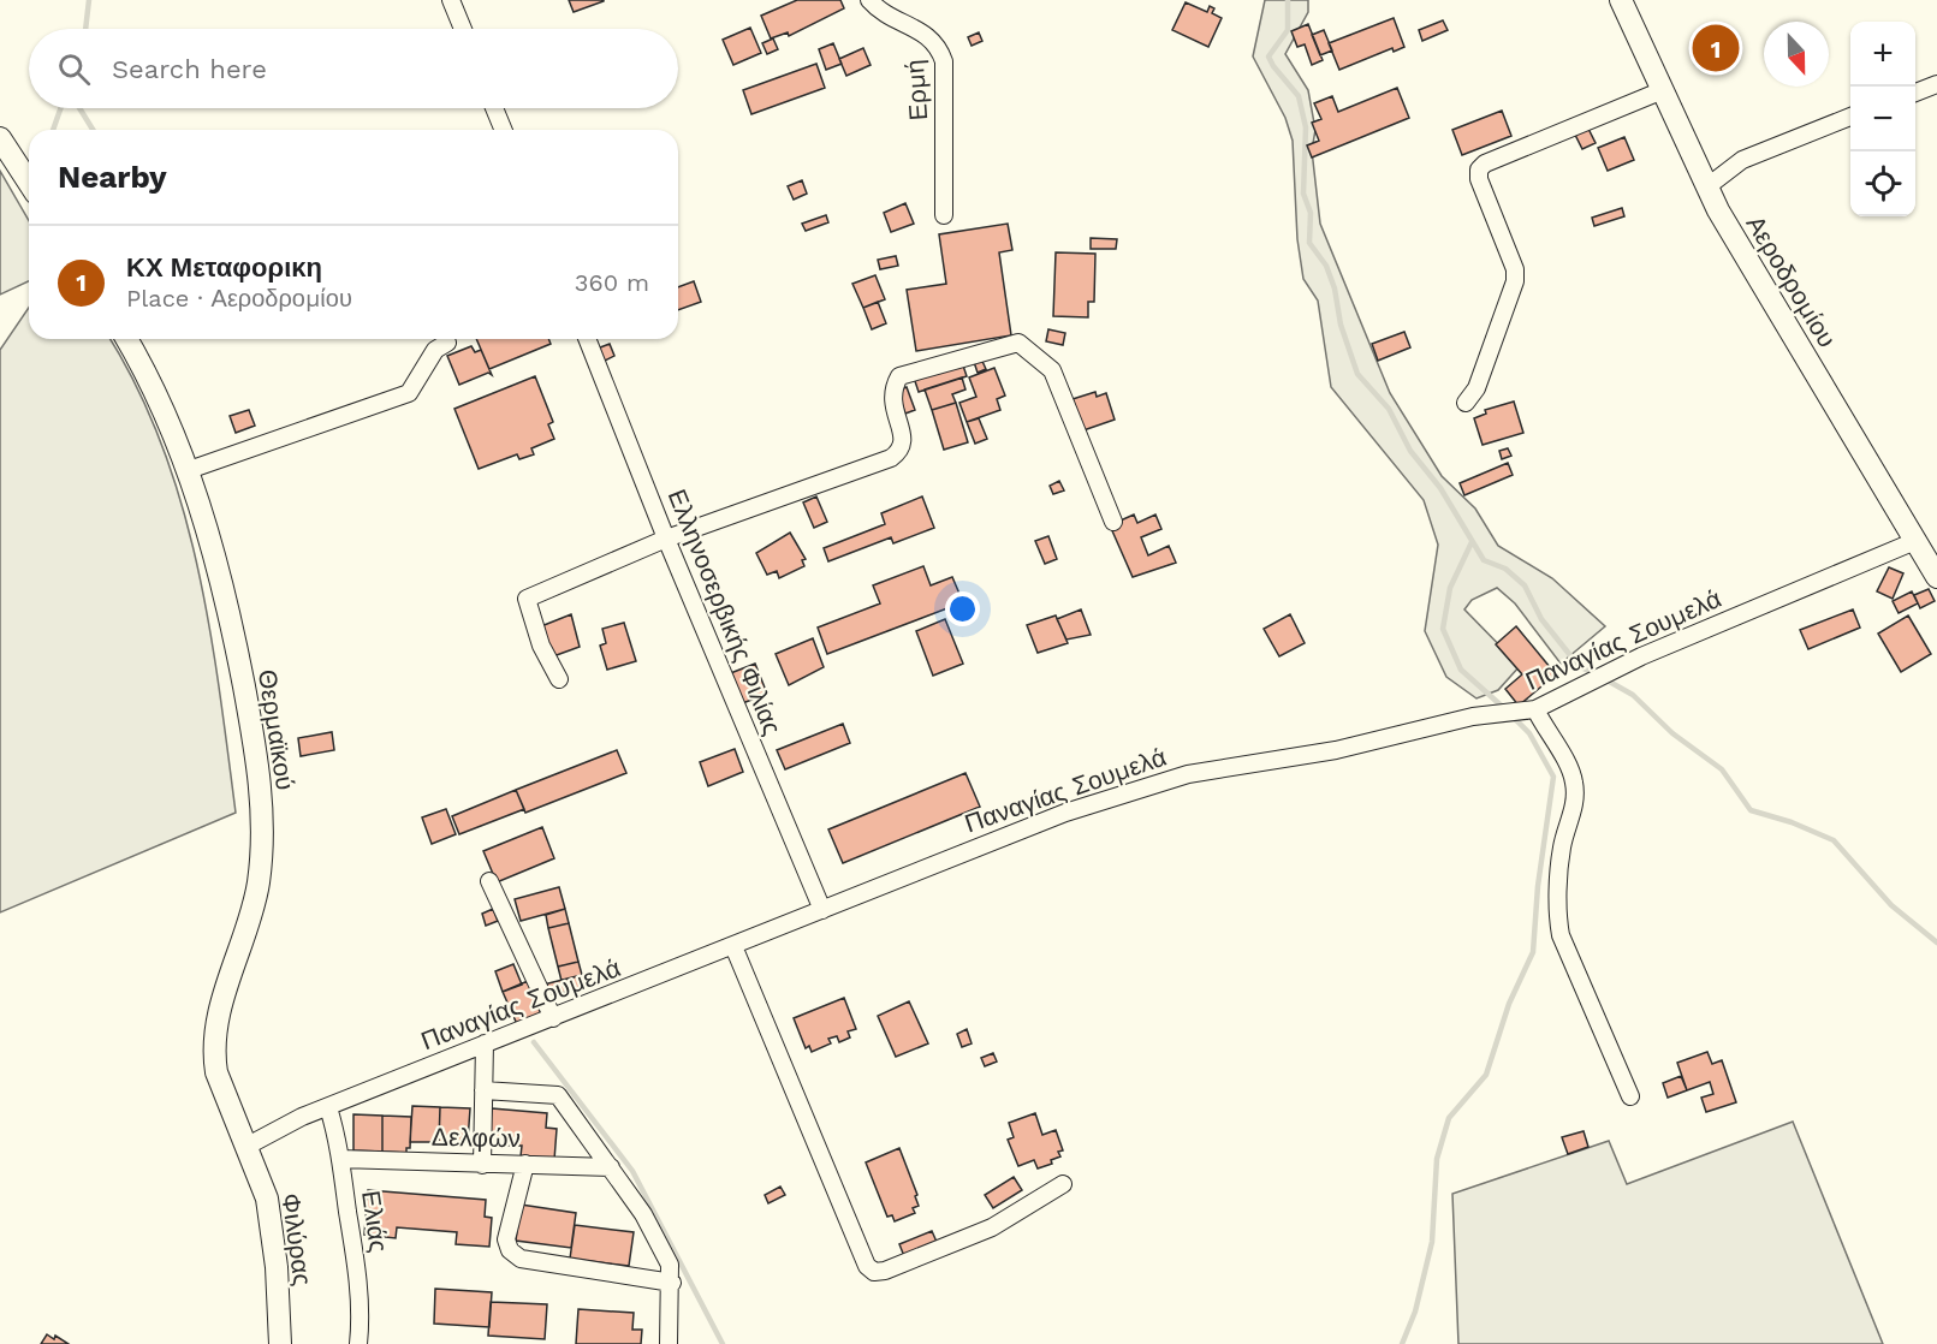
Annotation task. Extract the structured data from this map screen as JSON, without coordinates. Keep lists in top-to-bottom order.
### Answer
{
  "streets": {
    "street": [
      "Ερμή",
      "Αεροδρομίου",
      "Ελληνοσερβικής Φιλίας",
      "Παναγίας Σουμελά",
      "Θερμαϊκού",
      "Δελφών",
      "Ελιάς",
      "Φιλύρας"
    ]
  },
  "crossings": [
    ["Αεροδρομίου", "Παναγίας Σουμελά"],
    ["Ελληνοσερβικής Φιλίας", "Παναγίας Σουμελά"],
    ["Παναγίας Σουμελά", "Θερμαϊκού"],
    ["Παναγίας Σουμελά", "Ελιάς"],
    ["Παναγίας Σουμελά", "Φιλύρας"],
    ["Θερμαϊκού", "Φιλύρας"],
    ["Δελφών", "Ελιάς"]
  ],
  "north": "bottom",
  "page": {
    "map_buttons": ["+", "−"],
    "pins": "1",
    "search": "Search here",
    "heading": "Nearby",
    "list": [
      {
        "mark": "1",
        "name": "ΚΧ Μεταφορικη",
        "note": "Place · Αεροδρομίου",
        "value": "360 m"
      }
    ]
  }
}
